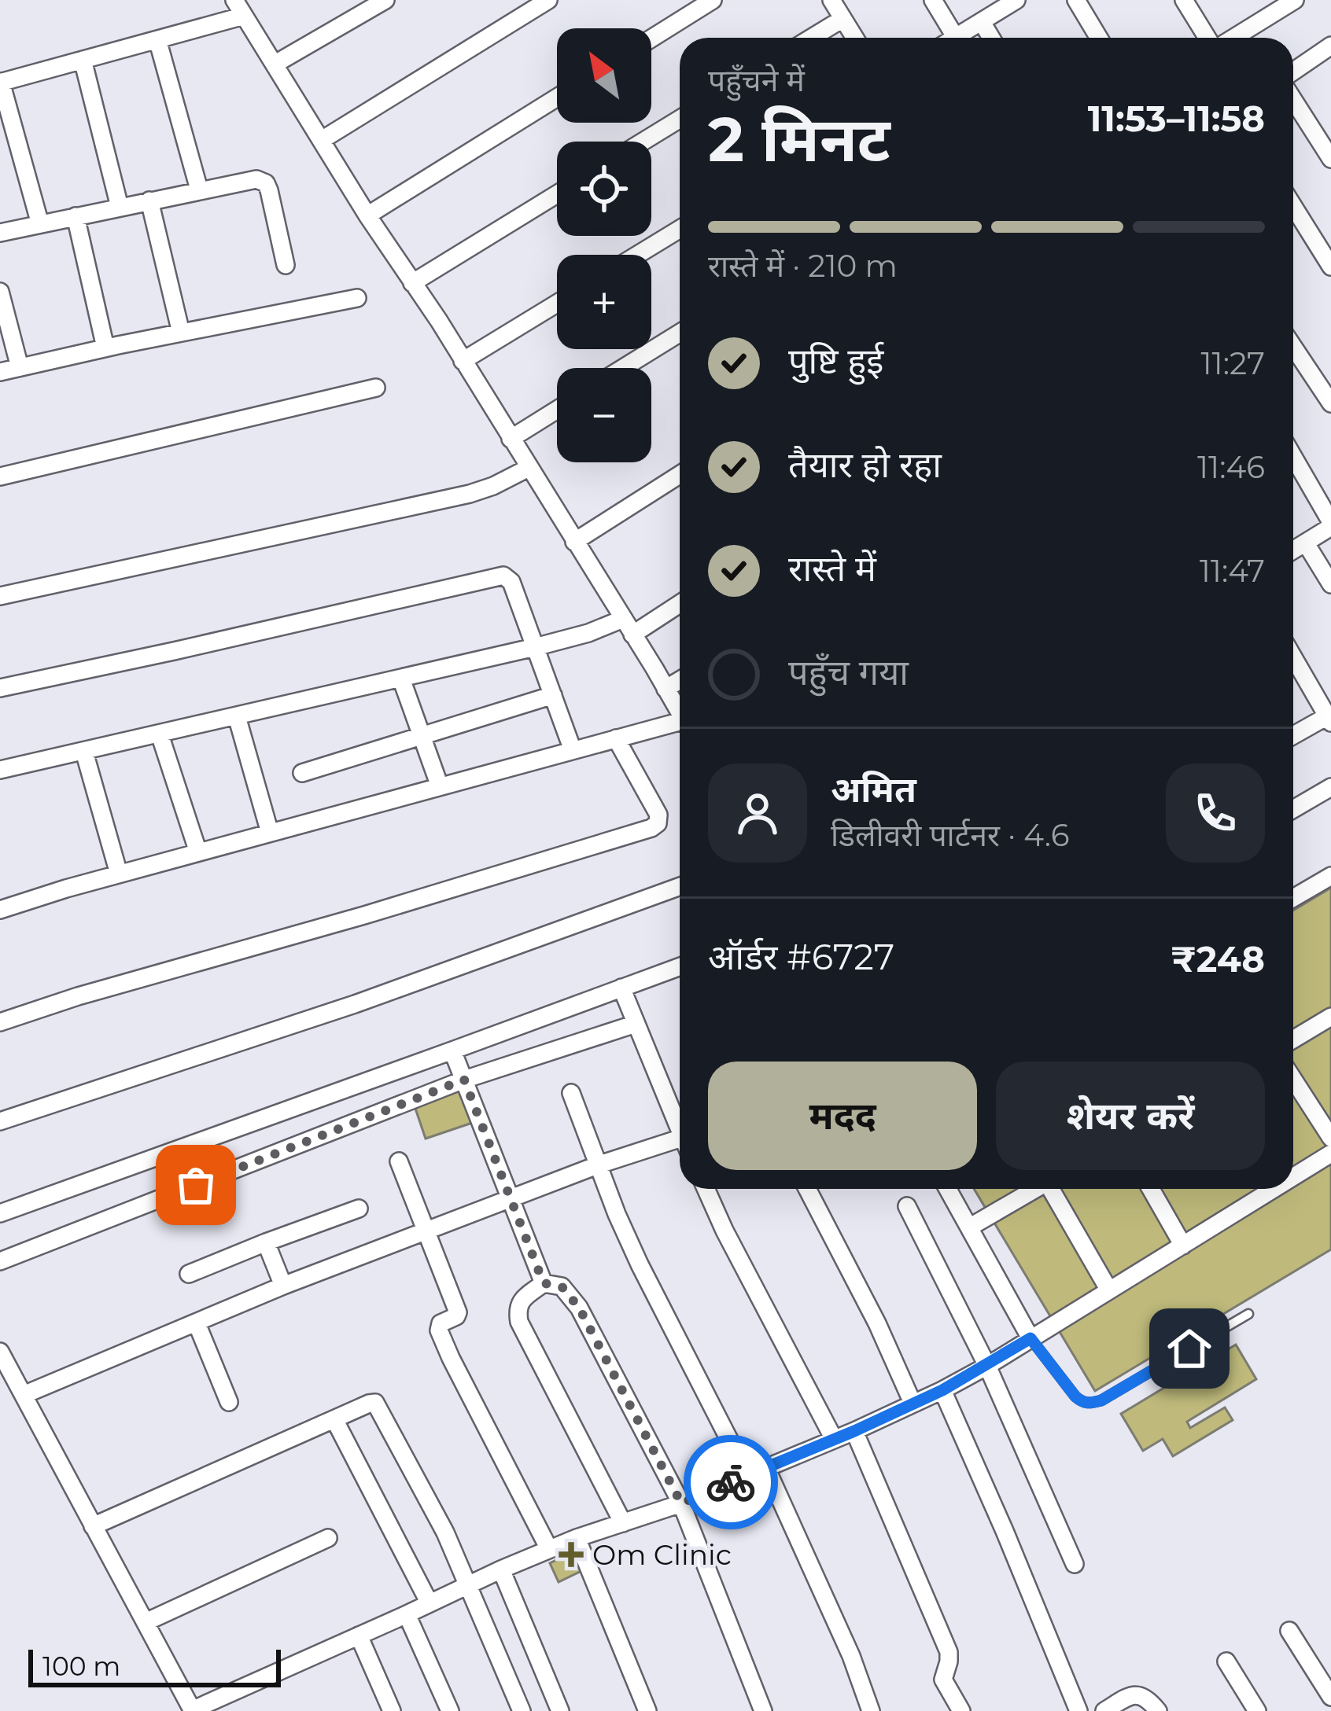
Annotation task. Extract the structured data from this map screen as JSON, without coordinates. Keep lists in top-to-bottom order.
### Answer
{
  "places": {
    "health": ["Om Clinic"]
  },
  "scale_bar": "100 m",
  "north": "top left",
  "page": {
    "map_buttons": ["+", "−"],
    "heading": ["2 मिनट", "पहुँचने में", "11:53–11:58"],
    "panel": [
      "अमित",
      "डिलीवरी पार्टनर · 4.6",
      "ऑर्डर #6727",
      "₹248"
    ],
    "bar": "रास्ते में · 210 m",
    "list": [
      ["पुष्टि हुई", "11:27"],
      ["तैयार हो रहा", "11:46"],
      ["रास्ते में", "11:47"],
      "पहुँच गया"
    ],
    "buttons": ["मदद", "शेयर करें"],
    "scale": "100 m"
  }
}
